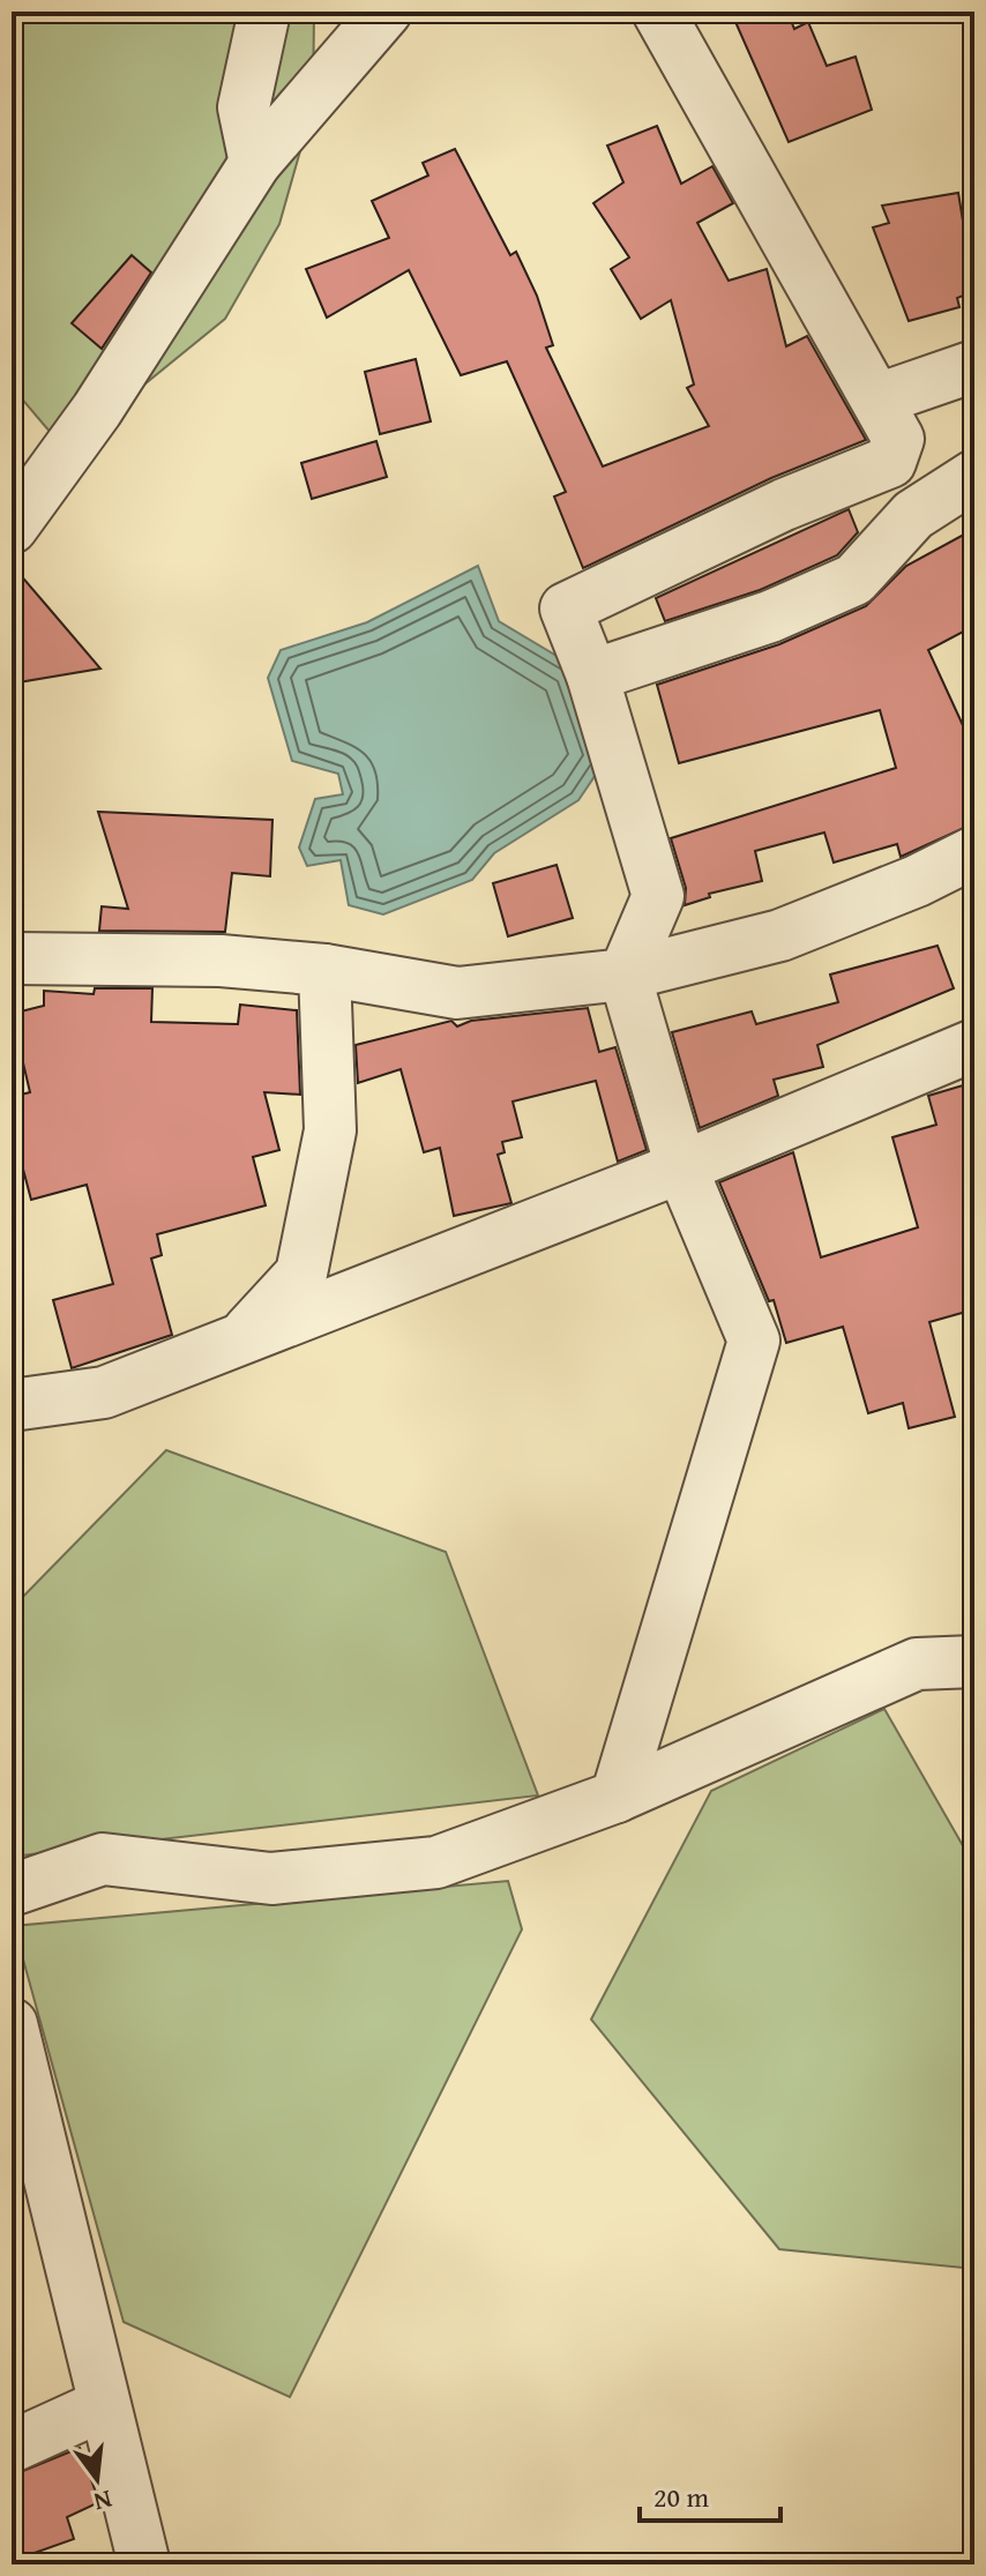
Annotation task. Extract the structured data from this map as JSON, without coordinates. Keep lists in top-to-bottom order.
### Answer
{
  "scale_bar": "20 m",
  "north": "bottom"
}
